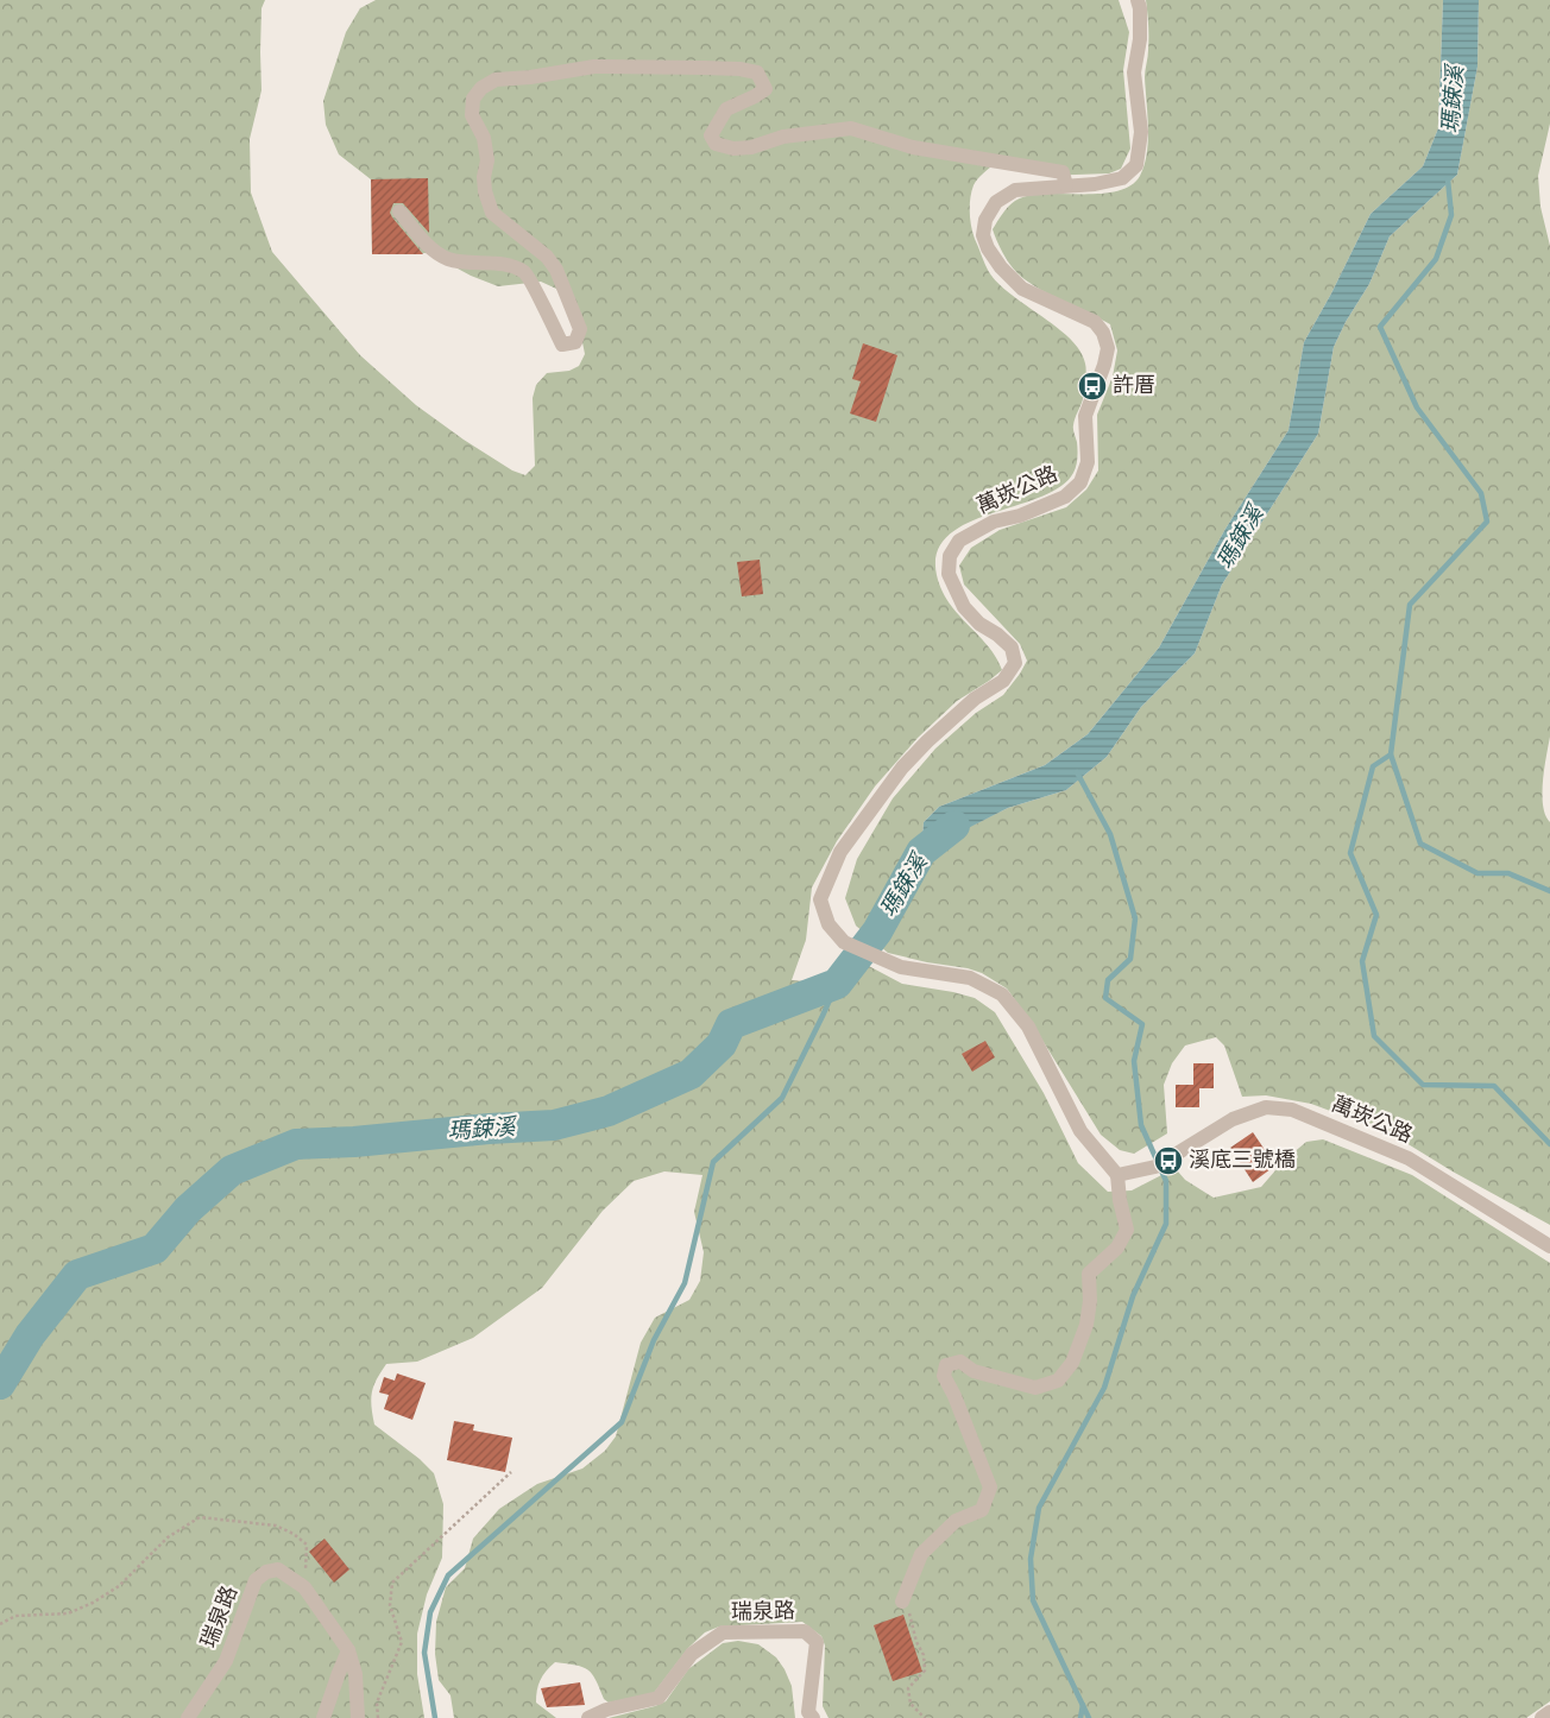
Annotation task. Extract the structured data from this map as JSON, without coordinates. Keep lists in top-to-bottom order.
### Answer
{
  "streets": {
    "street": ["萬崁公路", "瑞泉路"]
  },
  "water": ["瑪鋉溪"],
  "places": {
    "bus stop": ["許厝", "溪底三號橋"]
  }
}
